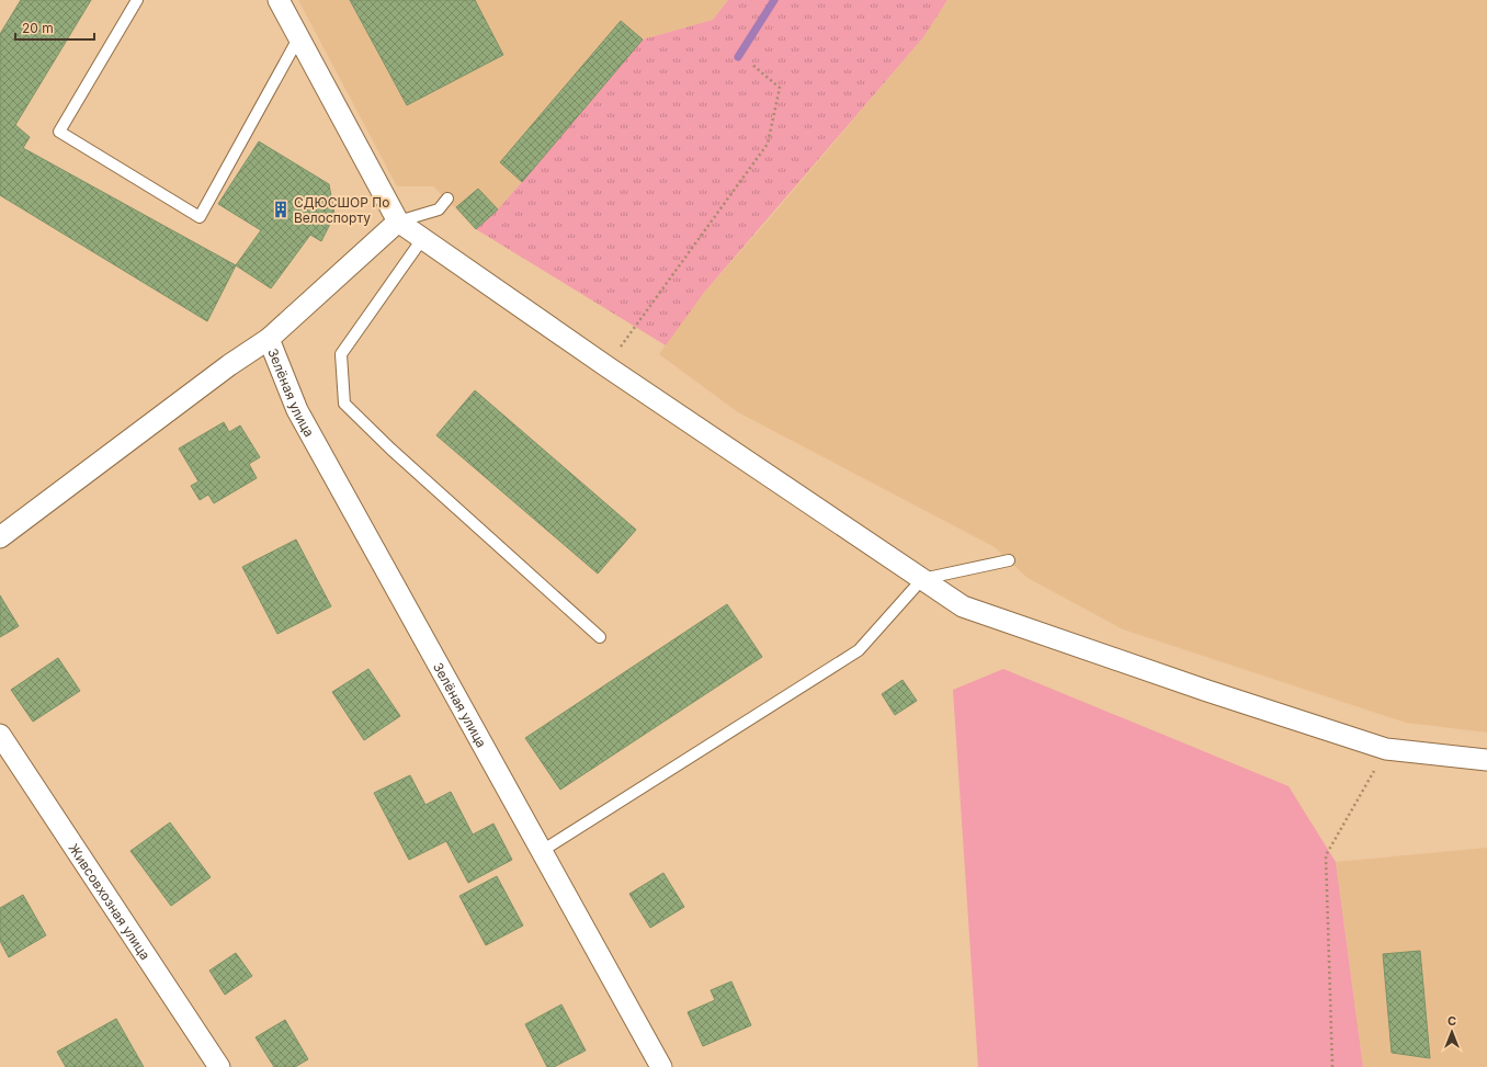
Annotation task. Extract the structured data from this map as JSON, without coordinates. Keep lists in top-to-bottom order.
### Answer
{
  "streets": {
    "street": ["Зелёная улица", "Живсовхозная улица"]
  },
  "places": {
    "building": ["СДЮСШОР По Велоспорту"]
  },
  "scale_bar": "20 m",
  "north": "top"
}
